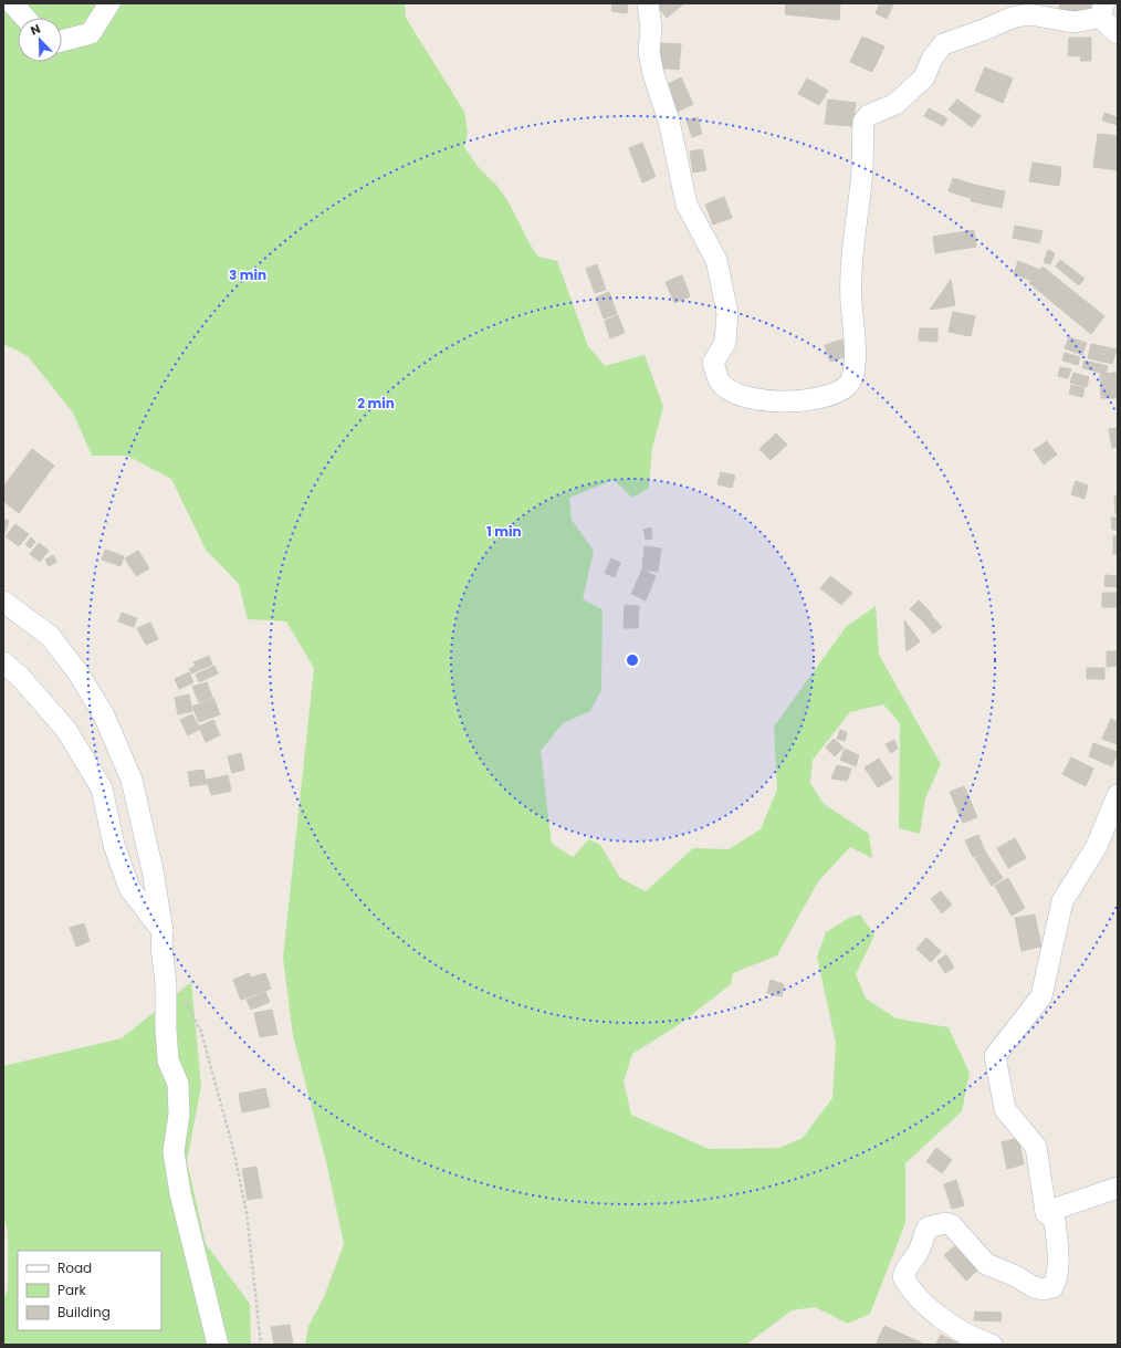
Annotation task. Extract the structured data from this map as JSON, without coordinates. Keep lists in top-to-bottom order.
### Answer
{
  "legend": ["Road", "Park", "Building"],
  "north": "top left",
  "rings": ["3 min", "2 min", "1 min"]
}
